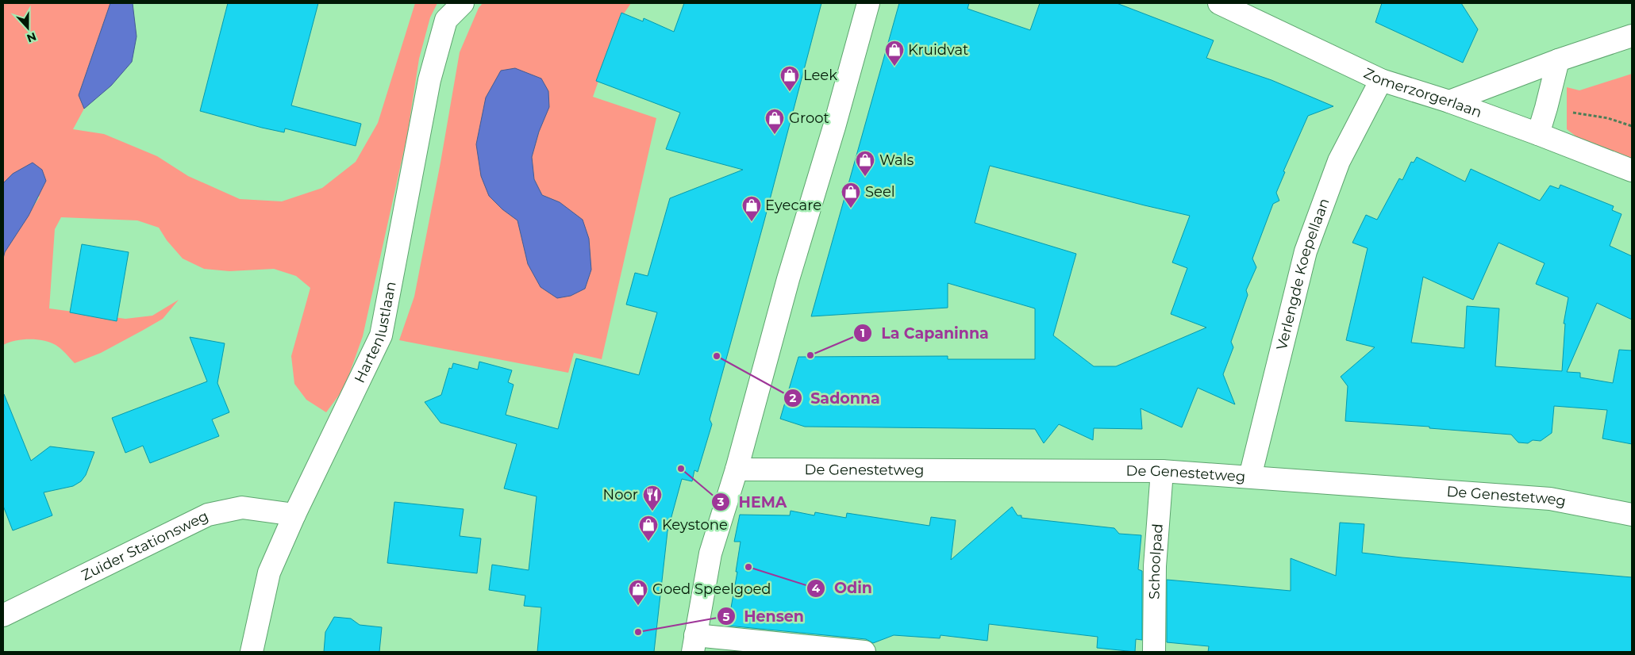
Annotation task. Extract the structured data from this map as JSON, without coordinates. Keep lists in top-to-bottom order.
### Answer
{
  "streets": {
    "street": [
      "Zomerzorgerlaan",
      "Verlengde Koepellaan",
      "Hartenlustlaan",
      "De Genestetweg",
      "Zuider Stationsweg",
      "Schoolpad"
    ]
  },
  "crossings": [
    ["Zomerzorgerlaan", "Verlengde Koepellaan"],
    ["Verlengde Koepellaan", "De Genestetweg"],
    ["Hartenlustlaan", "Zuider Stationsweg"],
    ["De Genestetweg", "Schoolpad"]
  ],
  "places": {
    "shop": [
      "Kruidvat",
      "Leek",
      "Groot",
      "Wals",
      "Seel",
      "Eyecare",
      "Keystone",
      "Goed Speelgoed"
    ],
    "other": [
      "La Capaninna",
      "Sadonna",
      "HEMA",
      "Odin",
      "Hensen"
    ],
    "restaurant": ["Noor"]
  },
  "north": "bottom"
}
